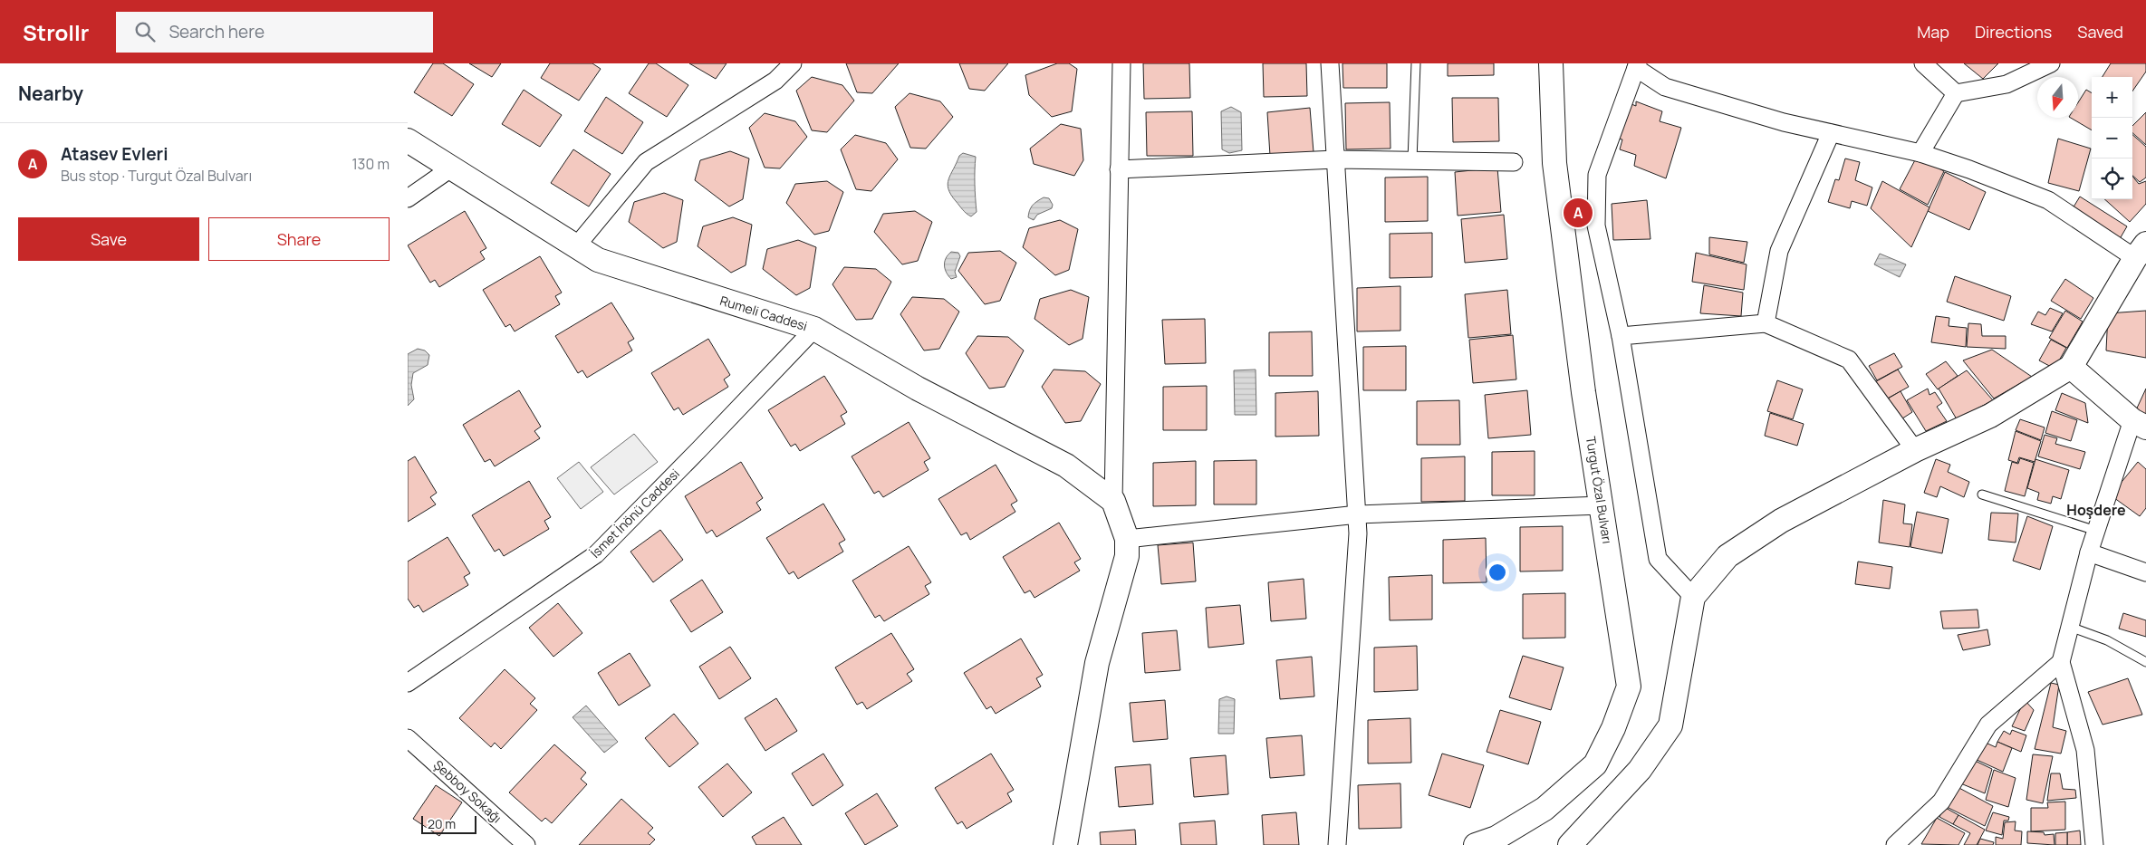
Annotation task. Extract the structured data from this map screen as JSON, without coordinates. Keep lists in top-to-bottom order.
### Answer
{
  "streets": {
    "street": [
      "Rumeli Caddesi",
      "Turgut Özal Bulvarı",
      "İsmet İnönü Caddesi",
      "Şebboy Sokağı"
    ]
  },
  "crossings": [
    ["Rumeli Caddesi", "İsmet İnönü Caddesi"]
  ],
  "districts": ["Hoşdere"],
  "scale_bar": "20 m",
  "north": "bottom",
  "page": {
    "header": "Strollr",
    "search": "Search here",
    "nav": ["Map", "Directions", "Saved"],
    "heading": "Nearby",
    "map_buttons": ["+", "−"],
    "list": [
      {
        "mark": "A",
        "name": "Atasev Evleri",
        "note": "Bus stop · Turgut Özal Bulvarı",
        "value": "130 m"
      }
    ],
    "pins": "A",
    "buttons": ["Save", "Share"],
    "scale": "20 m"
  }
}
